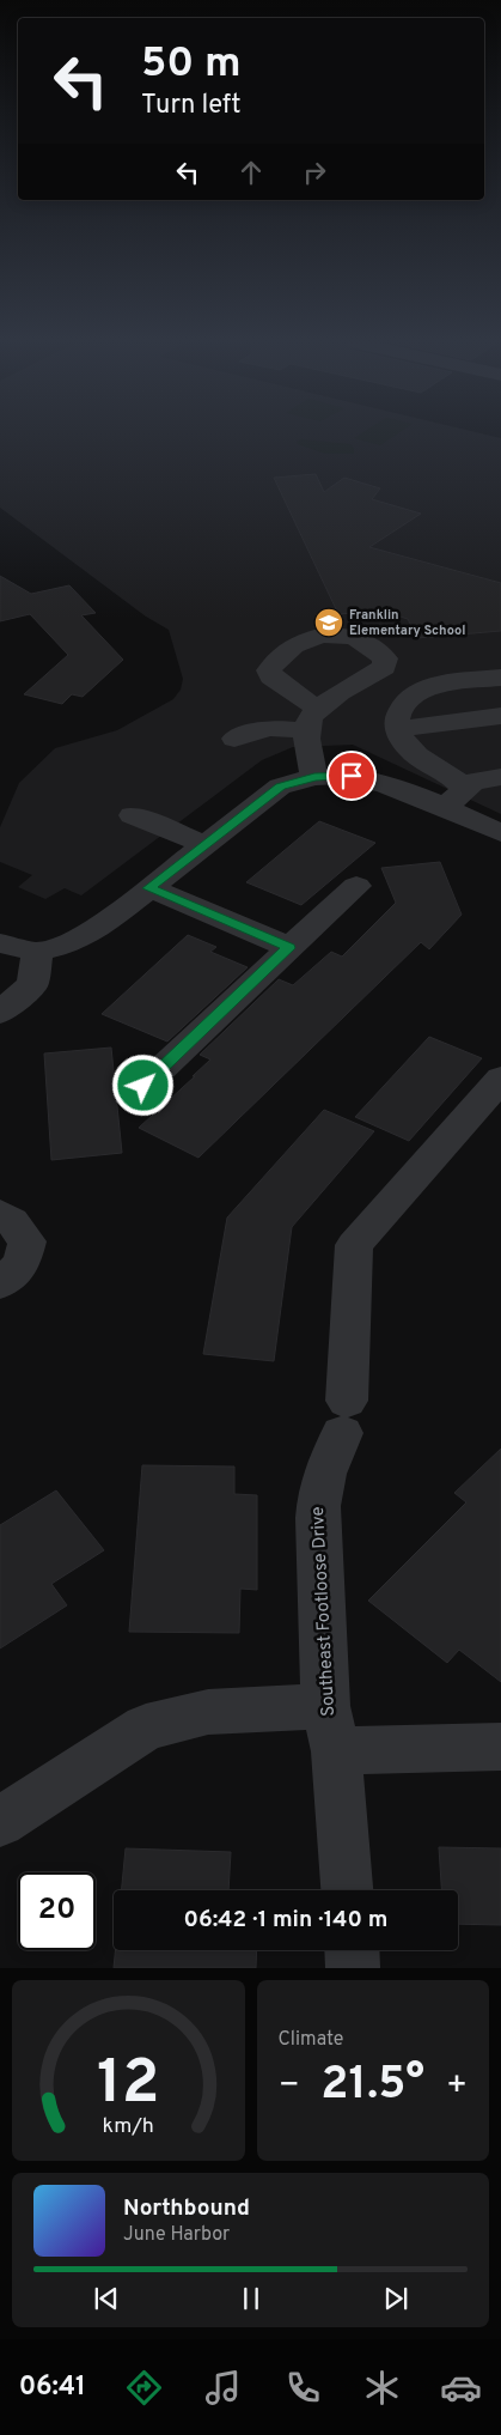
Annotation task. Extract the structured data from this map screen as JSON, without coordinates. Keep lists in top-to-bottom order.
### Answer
{
  "streets": {
    "street": ["Southeast Footloose Drive"]
  },
  "places": {
    "school or university": ["Franklin Elementary School"]
  },
  "page": {
    "turn": ["50 m", "Turn left"],
    "limit": "20",
    "trip": "06:42 · 1 min · 140 m",
    "tile": "Climate",
    "heat": ["−", "21.5°", "+"],
    "song": ["Northbound", "June Harbor"],
    "tabs": "06:41",
    "gauge": ["12", "km/h"]
  }
}
